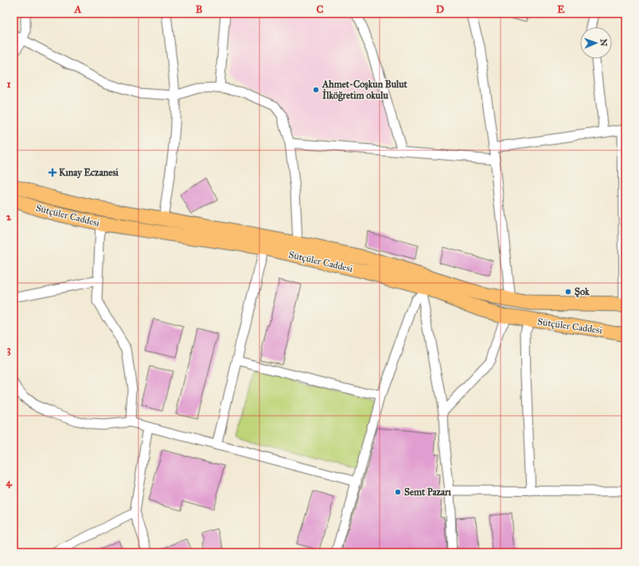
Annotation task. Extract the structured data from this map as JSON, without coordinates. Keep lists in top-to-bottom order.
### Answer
{
  "streets": {
    "main road": ["Sütçüler Caddesi"]
  },
  "places": {
    "other": ["Ahmet-Coşkun Bulut İlköğretim okulu", "Şok", "Semt Pazarı"],
    "health": ["Kınay Eczanesi"]
  },
  "north": "right",
  "grid": {
    "columns": [
      "A",
      "B",
      "C",
      "D",
      "E"
    ],
    "rows": [
      "1",
      "2",
      "3",
      "4"
    ]
  }
}
